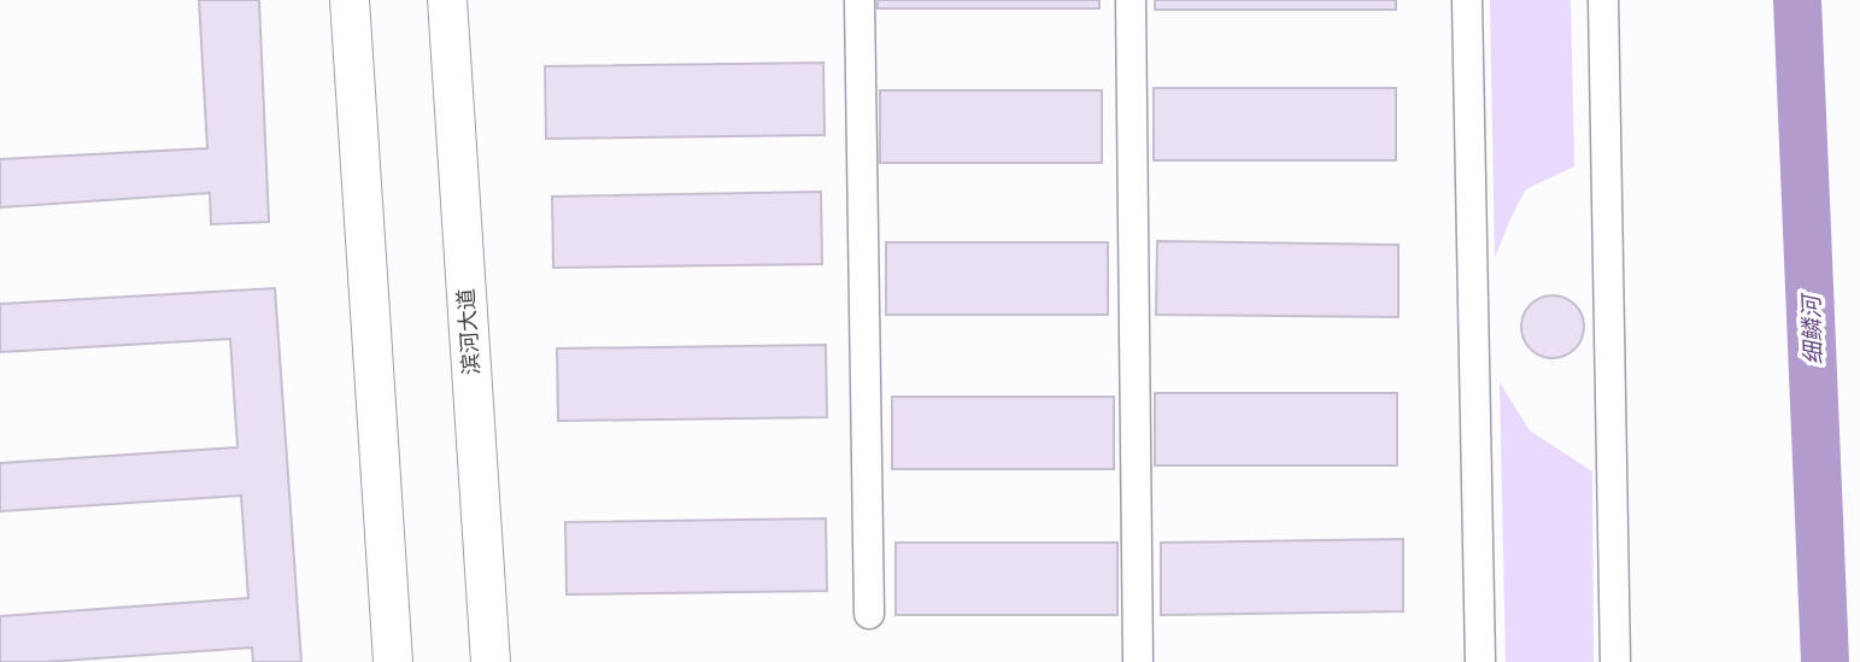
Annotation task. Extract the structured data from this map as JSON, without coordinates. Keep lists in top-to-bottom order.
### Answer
{
  "streets": {
    "main road": ["滨河大道"]
  },
  "water": ["细鳞河"]
}
